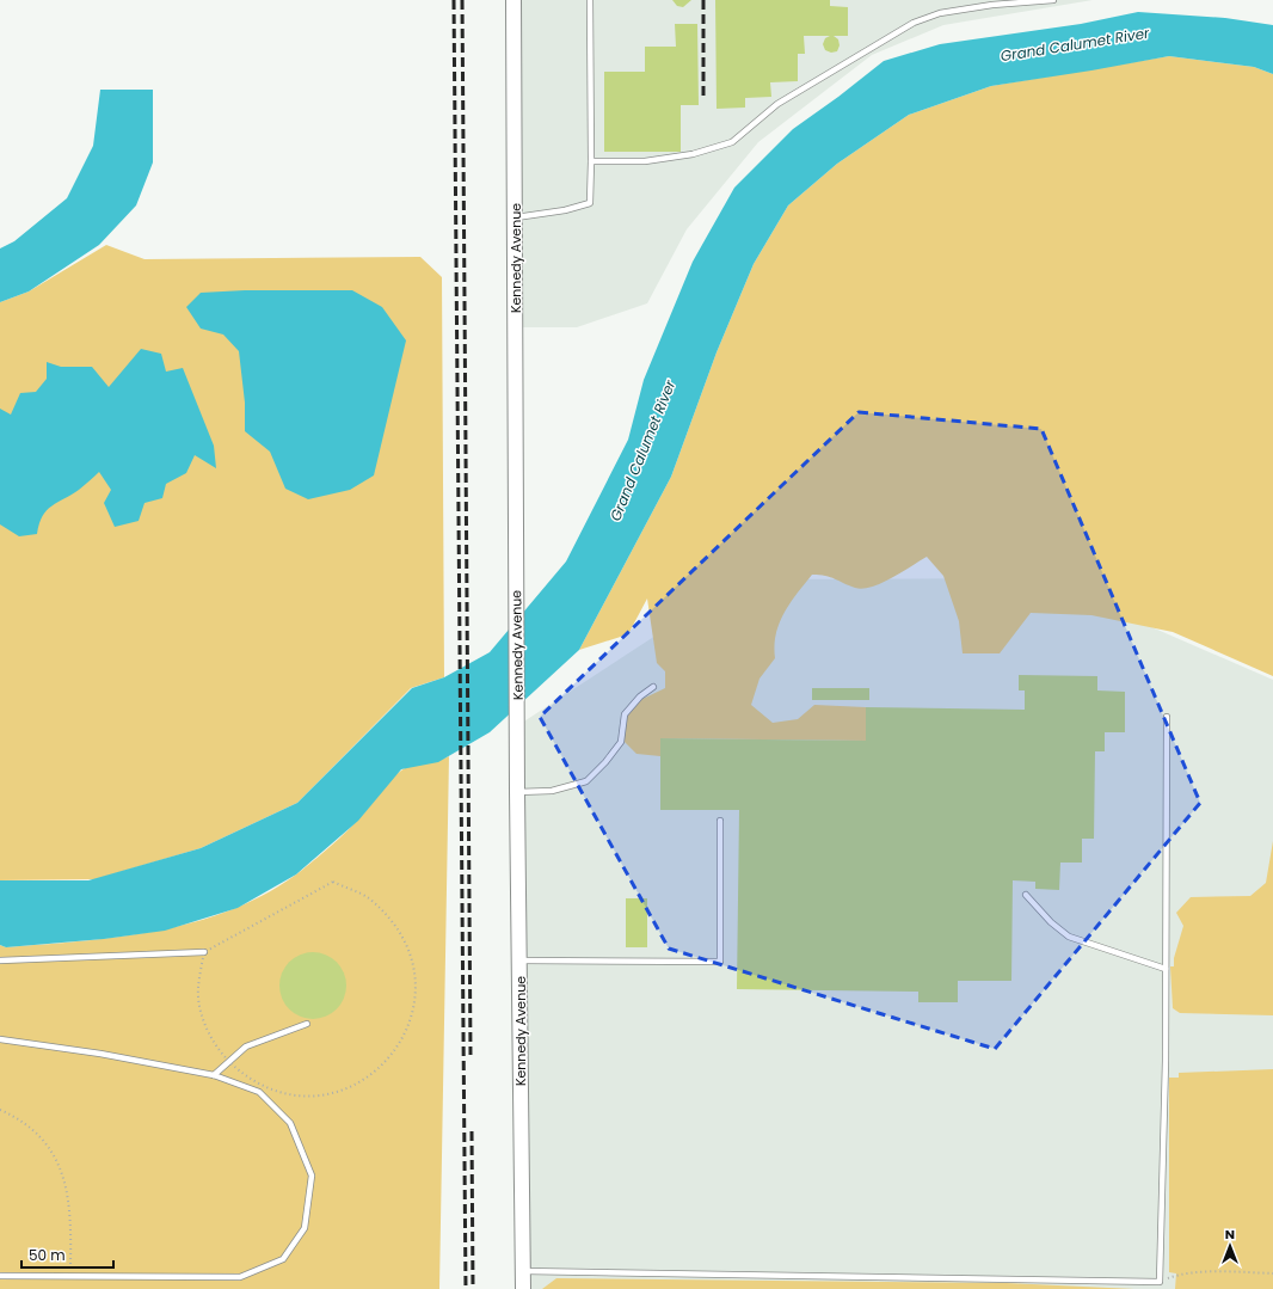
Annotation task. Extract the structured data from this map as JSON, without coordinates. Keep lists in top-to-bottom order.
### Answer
{
  "streets": {
    "main road": ["Kennedy Avenue"]
  },
  "water": ["Grand Calumet River"],
  "scale_bar": "50 m",
  "north": "top"
}
